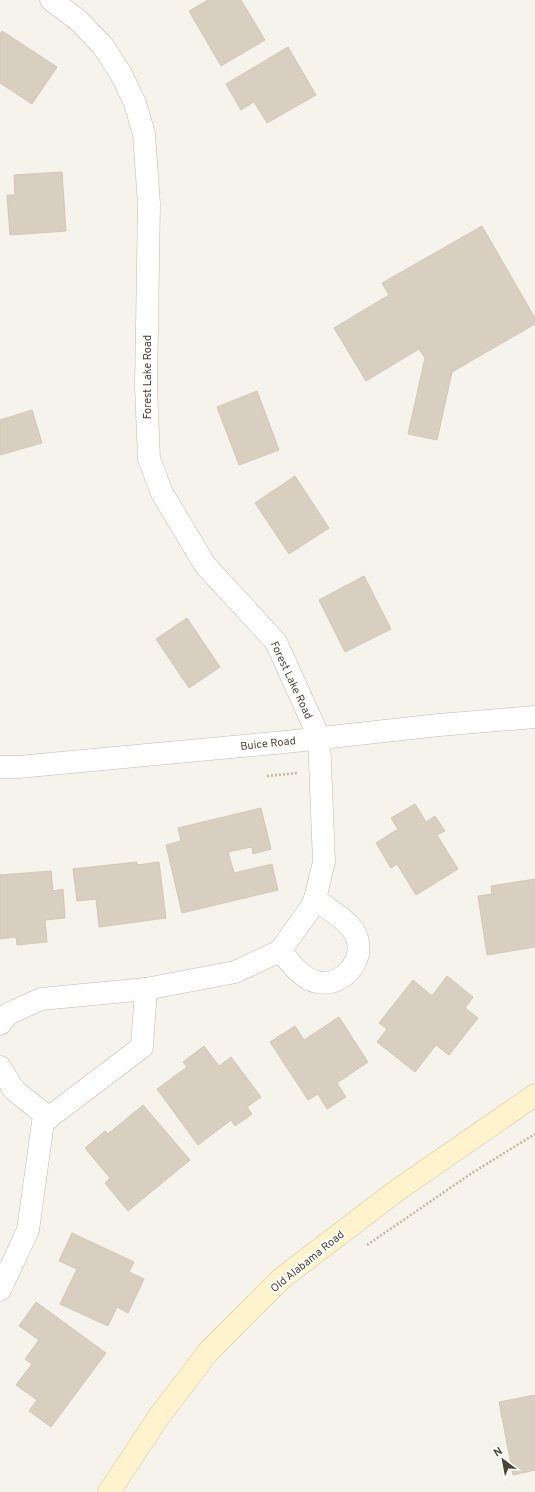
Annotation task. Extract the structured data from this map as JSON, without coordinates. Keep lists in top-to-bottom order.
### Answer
{
  "streets": {
    "main road": ["Old Alabama Road"],
    "street": ["Forest Lake Road", "Buice Road"]
  },
  "crossings": [
    ["Forest Lake Road", "Buice Road"]
  ],
  "north": "top left"
}
